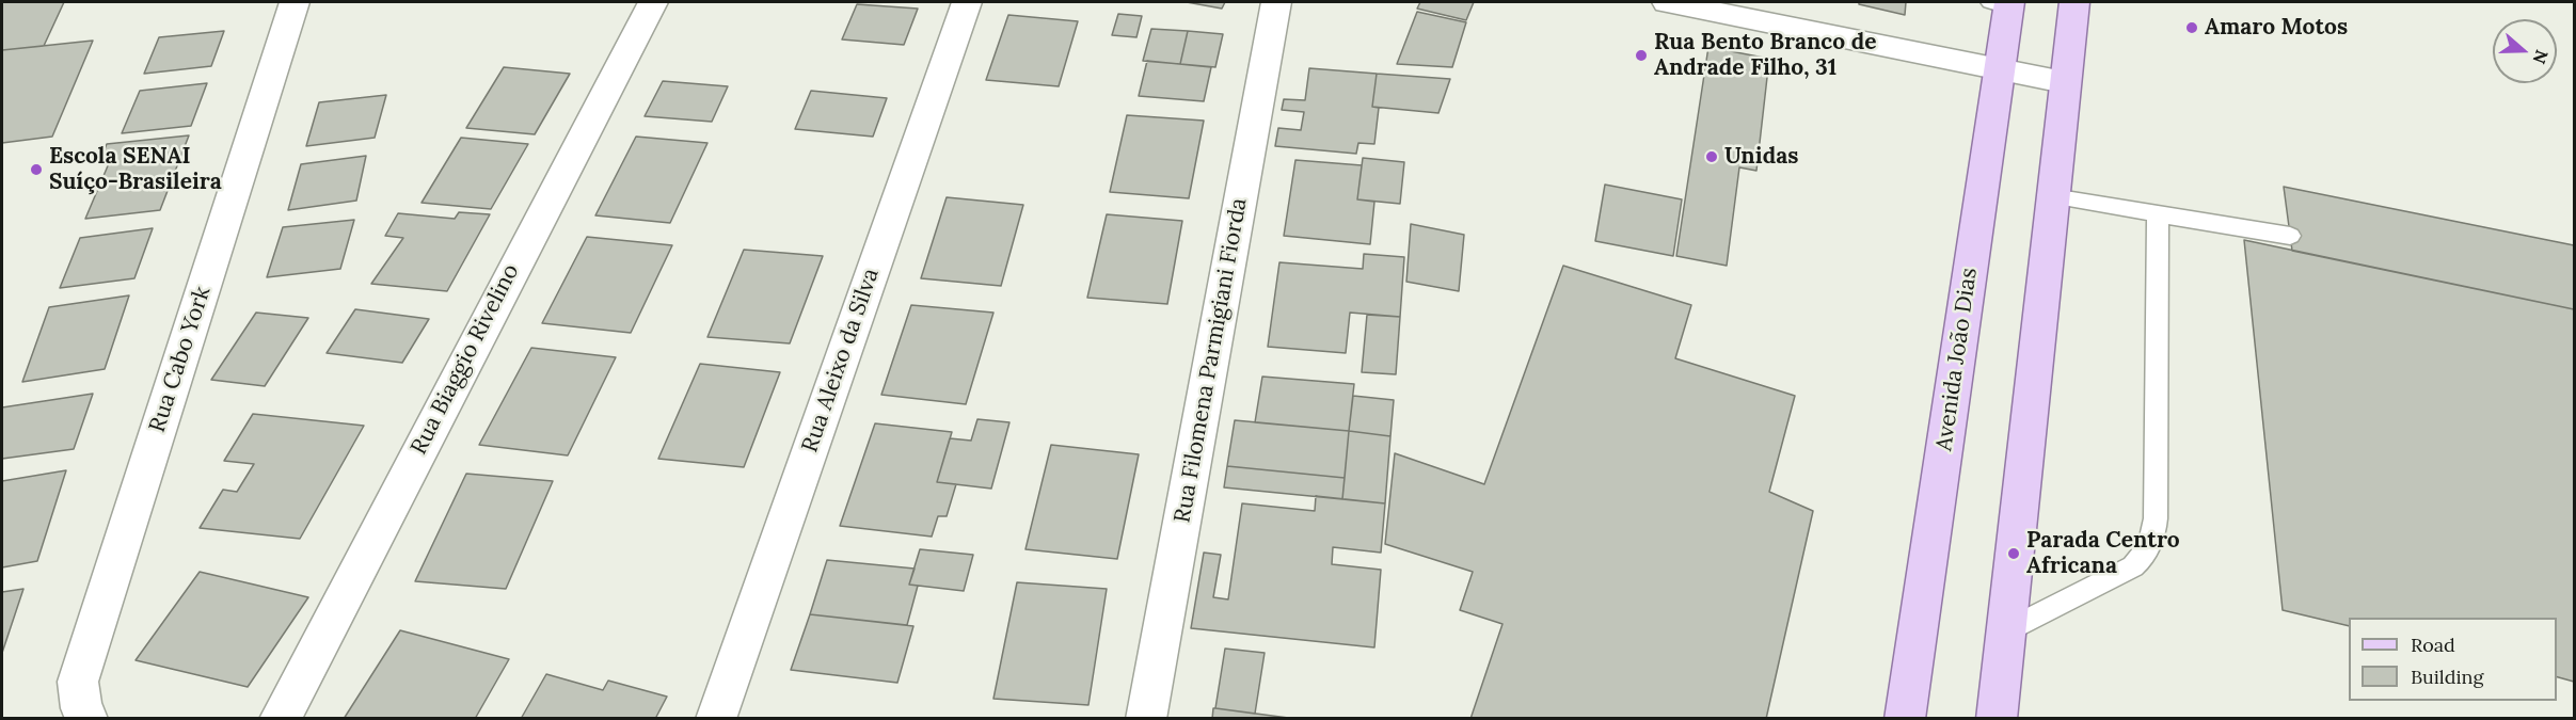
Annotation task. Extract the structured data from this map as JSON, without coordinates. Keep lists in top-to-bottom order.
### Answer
{
  "streets": {
    "main road": ["Avenida João Dias"],
    "street": [
      "Rua Cabo York",
      "Rua Biaggio Rivelino",
      "Rua Aleixo da Silva",
      "Rua Filomena Parmigiani Fiorda"
    ]
  },
  "places": [
    "Amaro Motos",
    "Rua Bento Branco de Andrade Filho, 31",
    "Unidas",
    "Escola SENAI Suíço-Brasileira",
    "Parada Centro Africana"
  ],
  "legend": ["Road", "Building"],
  "north": "right"
}
